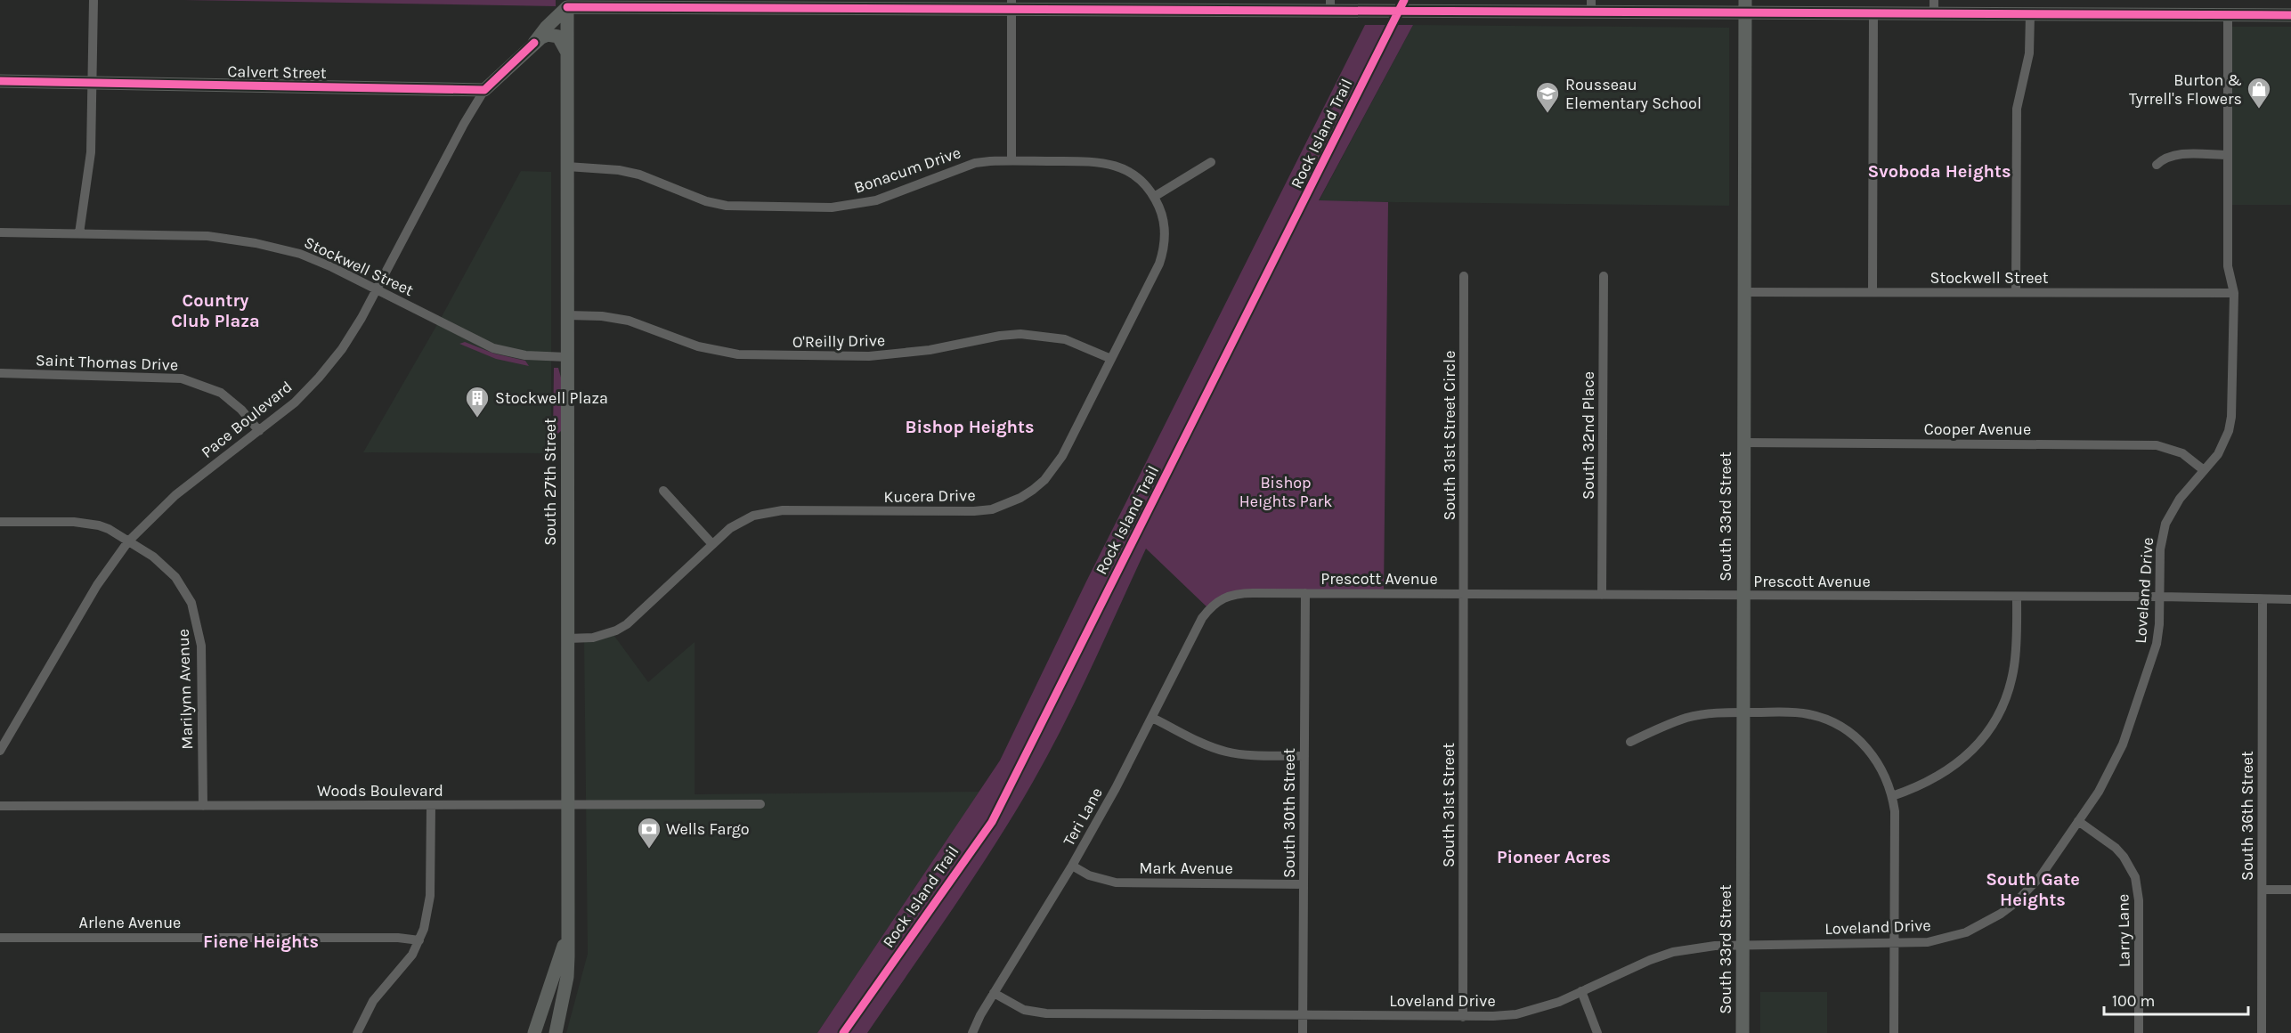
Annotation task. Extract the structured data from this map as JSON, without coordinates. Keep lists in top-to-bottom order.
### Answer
{
  "streets": {
    "street": [
      "Calvert Street",
      "Bonacum Drive",
      "Stockwell Street",
      "O'Reilly Drive",
      "Saint Thomas Drive",
      "Pace Boulevard",
      "Cooper Avenue",
      "South 31st Street Circle",
      "South 32nd Place",
      "South 27th Street",
      "Kucera Drive",
      "South 33rd Street",
      "Prescott Avenue",
      "Loveland Drive",
      "Marilynn Avenue",
      "Woods Boulevard",
      "South 31st Street",
      "South 30th Street",
      "South 36th Street",
      "Teri Lane",
      "Mark Avenue",
      "Arlene Avenue",
      "Larry Lane"
    ],
    "cycle path": ["Rock Island Trail"]
  },
  "crossings": [
    ["Calvert Street", "Pace Boulevard"],
    ["Bonacum Drive", "South 27th Street"],
    ["Bonacum Drive", "Kucera Drive"],
    ["Stockwell Street", "Pace Boulevard"],
    ["Stockwell Street", "South 27th Street"],
    ["Stockwell Street", "South 33rd Street"],
    ["Stockwell Street", "Loveland Drive"],
    ["O'Reilly Drive", "South 27th Street"],
    ["O'Reilly Drive", "Kucera Drive"],
    ["Saint Thomas Drive", "Pace Boulevard"],
    ["Pace Boulevard", "Marilynn Avenue"],
    ["Cooper Avenue", "South 33rd Street"],
    ["Cooper Avenue", "Loveland Drive"],
    ["South 31st Street Circle", "Prescott Avenue"],
    ["South 31st Street Circle", "South 31st Street"],
    ["South 32nd Place", "Prescott Avenue"],
    ["South 27th Street", "Kucera Drive"],
    ["South 27th Street", "Woods Boulevard"],
    ["South 33rd Street", "Prescott Avenue"],
    ["South 33rd Street", "Loveland Drive"],
    ["Prescott Avenue", "Loveland Drive"],
    ["Prescott Avenue", "South 31st Street"],
    ["Prescott Avenue", "South 30th Street"],
    ["Prescott Avenue", "South 36th Street"],
    ["Prescott Avenue", "Teri Lane"],
    ["Loveland Drive", "South 31st Street"],
    ["Loveland Drive", "South 30th Street"],
    ["Loveland Drive", "Teri Lane"],
    ["Loveland Drive", "Larry Lane"],
    ["Marilynn Avenue", "Woods Boulevard"],
    ["South 30th Street", "Mark Avenue"],
    ["Teri Lane", "Mark Avenue"]
  ],
  "districts": [
    "Svoboda Heights",
    "Country Club Plaza",
    "Bishop Heights",
    "Pioneer Acres",
    "South Gate Heights",
    "Fiene Heights"
  ],
  "parks": ["Bishop Heights Park"],
  "places": {
    "shop": ["Burton & Tyrrell's Flowers"],
    "school or university": ["Rousseau Elementary School"],
    "building": ["Stockwell Plaza"],
    "bank": ["Wells Fargo"]
  },
  "scale_bar": "100 m"
}
